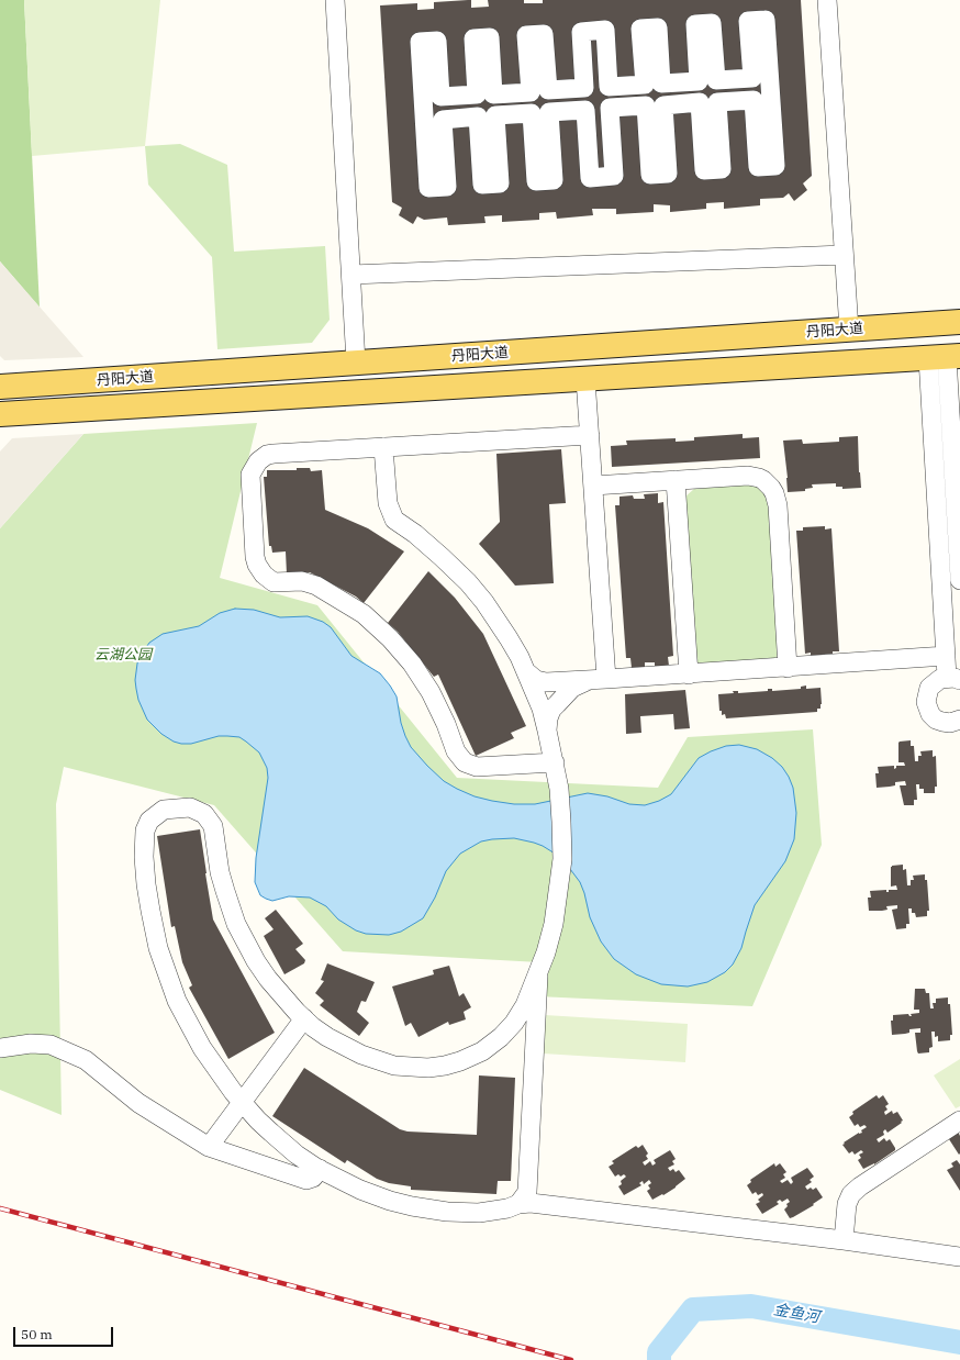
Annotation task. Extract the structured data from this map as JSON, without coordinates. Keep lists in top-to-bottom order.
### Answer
{
  "streets": {
    "main road": ["丹阳大道"]
  },
  "water": ["金鱼河"],
  "parks": ["云湖公园"],
  "scale_bar": "50 m"
}
